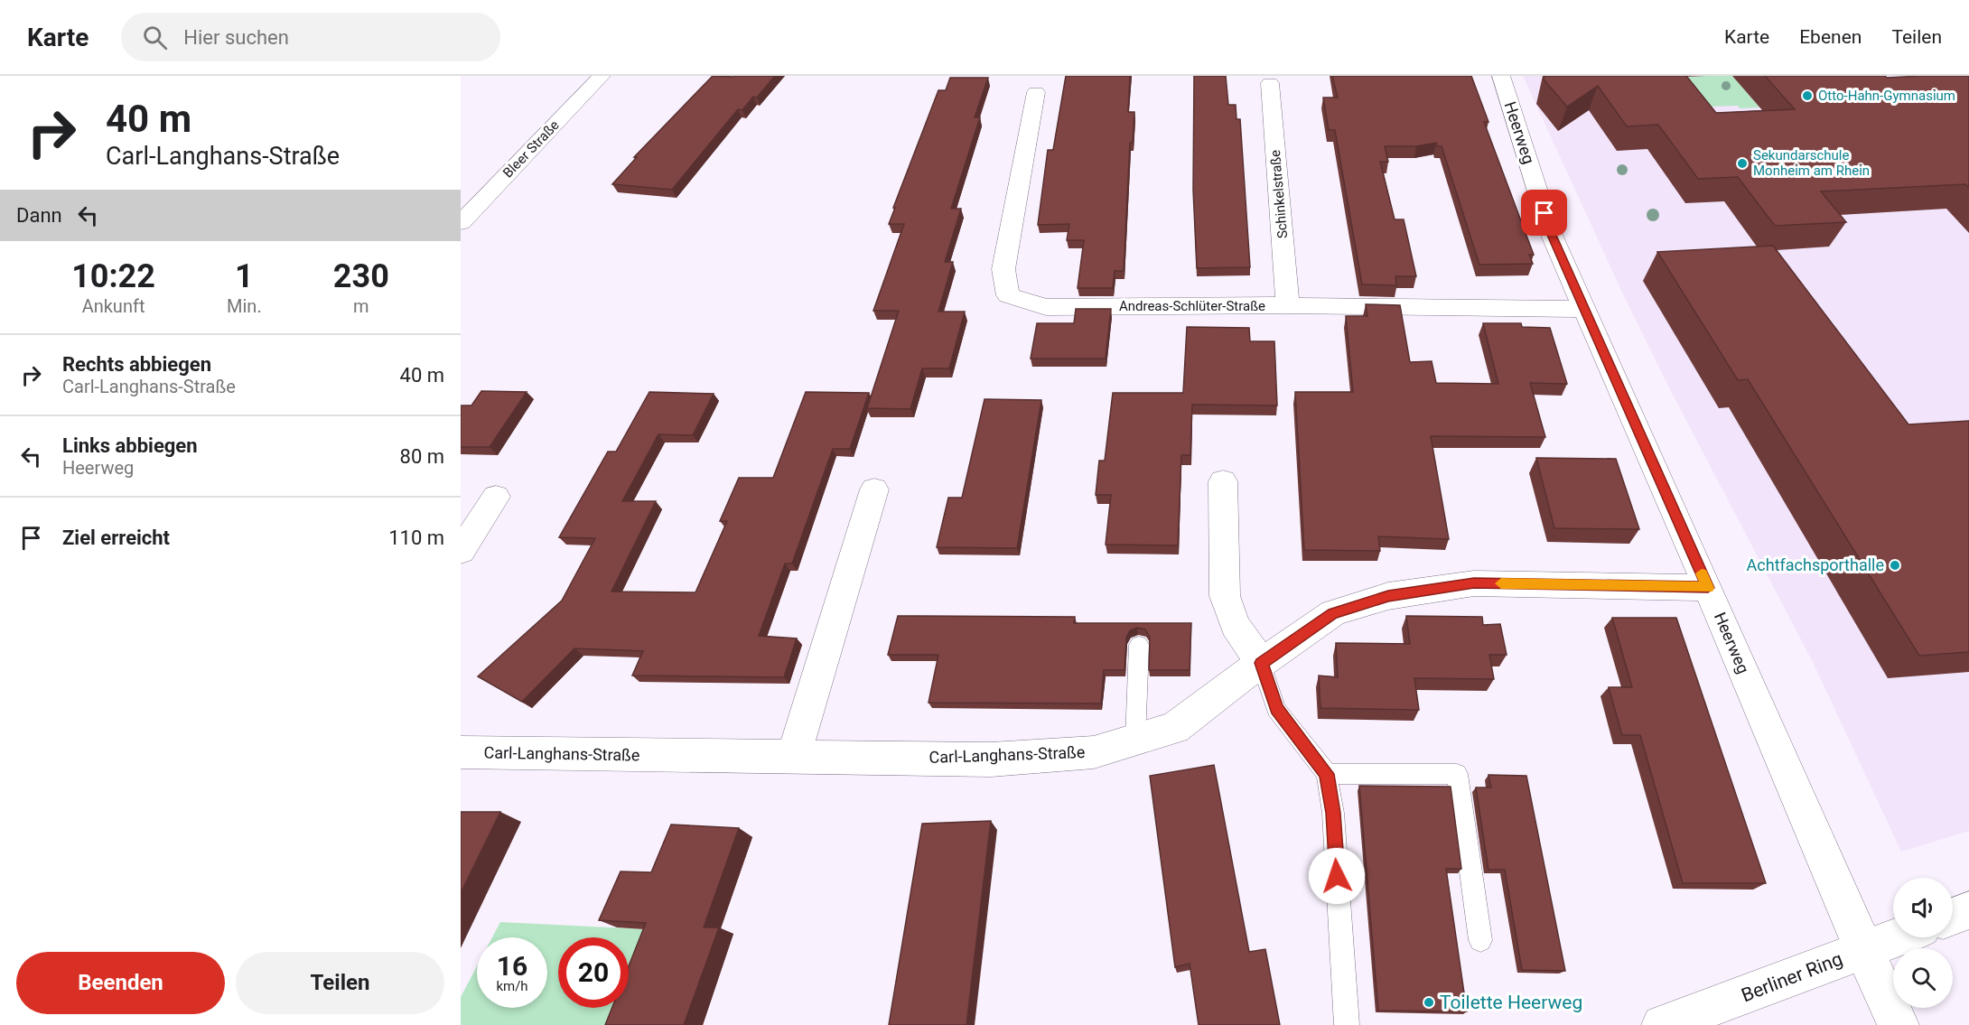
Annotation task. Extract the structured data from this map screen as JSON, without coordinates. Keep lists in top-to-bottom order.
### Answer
{
  "streets": {
    "street": [
      "Heerweg",
      "Bleer Straße",
      "Schinkelstraße",
      "Andreas-Schlüter-Straße",
      "Carl-Langhans-Straße",
      "Berliner Ring"
    ]
  },
  "crossings": [
    ["Heerweg", "Andreas-Schlüter-Straße"],
    ["Heerweg", "Carl-Langhans-Straße"],
    ["Heerweg", "Berliner Ring"],
    ["Schinkelstraße", "Andreas-Schlüter-Straße"]
  ],
  "places": [
    "Otto-Hahn-Gymnasium",
    "Sekundarschule Monheim am Rhein",
    "Achtfachsporthalle",
    "Toilette Heerweg"
  ],
  "page": {
    "header": "Karte",
    "search": "Hier suchen",
    "nav": ["Karte", "Ebenen", "Teilen"],
    "turn": ["40 m", "Carl-Langhans-Straße"],
    "then": "Dann",
    "eta": [
      "10:22",
      "Ankunft",
      "1",
      "Min.",
      "230",
      "m"
    ],
    "list": [
      {
        "name": "Rechts abbiegen",
        "note": "Carl-Langhans-Straße",
        "value": "40 m"
      },
      {
        "name": "Links abbiegen",
        "note": "Heerweg",
        "value": "80 m"
      },
      {
        "name": "Ziel erreicht",
        "value": "110 m"
      }
    ],
    "speed": "16 km/h",
    "limit": "20",
    "buttons": ["Beenden", "Teilen"]
  }
}
